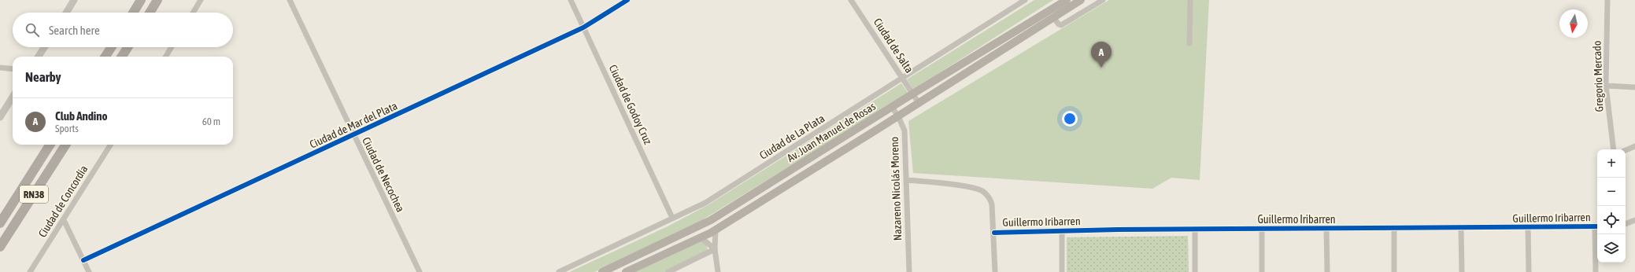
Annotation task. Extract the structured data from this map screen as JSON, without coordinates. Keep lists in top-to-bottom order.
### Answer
{
  "streets": {
    "highway": ["RN38"],
    "main road": ["Av. Juan Manuel de Rosas"],
    "street": [
      "Ciudad de Salta",
      "Gregorio Mercado",
      "Ciudad de Godoy Cruz",
      "Ciudad de Mar del Plata",
      "Ciudad de La Plata",
      "Ciudad de Necochea",
      "Nazareno Nicolás Moreno",
      "Ciudad de Concordia",
      "Guillermo Iribarren"
    ]
  },
  "crossings": [
    ["Ciudad de Salta", "Av. Juan Manuel de Rosas"],
    ["Ciudad de Salta", "Ciudad de La Plata"],
    ["Ciudad de Godoy Cruz", "Ciudad de Mar del Plata"],
    ["Ciudad de Godoy Cruz", "Ciudad de La Plata"],
    ["Ciudad de Mar del Plata", "Ciudad de Necochea"],
    ["Av. Juan Manuel de Rosas", "Nazareno Nicolás Moreno"]
  ],
  "north": "bottom",
  "page": {
    "search": "Search here",
    "pins": "A",
    "heading": "Nearby",
    "list": [
      {
        "mark": "A",
        "name": "Club Andino",
        "note": "Sports",
        "value": "60 m"
      }
    ],
    "map_buttons": ["+", "−"]
  }
}
